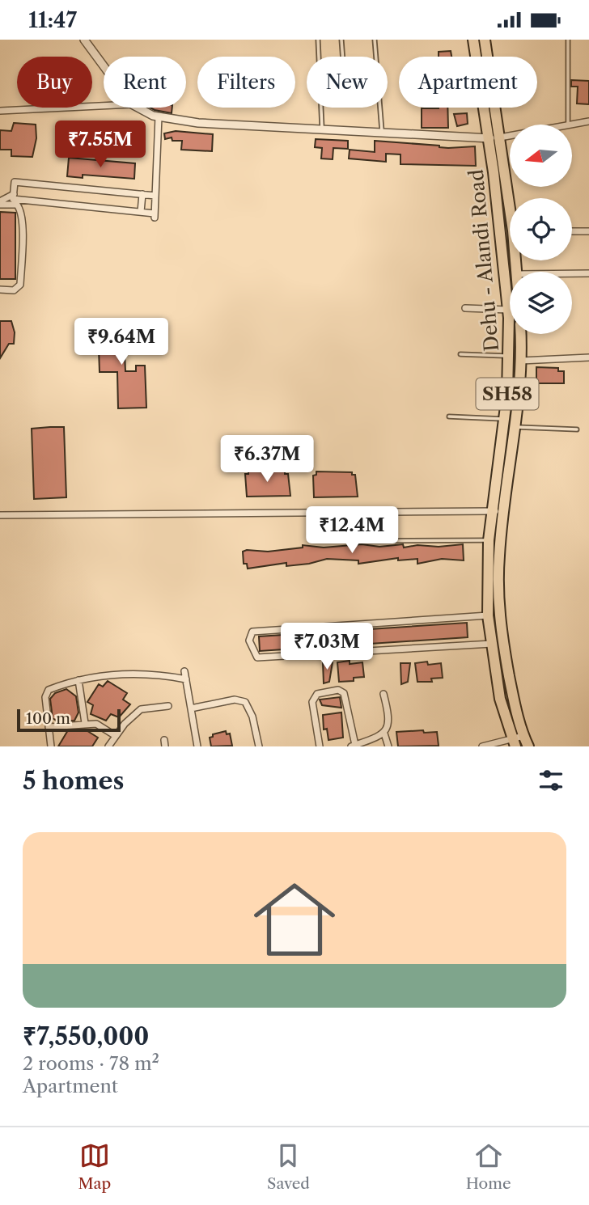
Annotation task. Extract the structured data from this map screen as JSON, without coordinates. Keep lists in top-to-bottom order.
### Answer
{
  "streets": {
    "main road": ["Dehu - Alandi Road", "SH58"]
  },
  "scale_bar": "100 m",
  "north": "left",
  "page": {
    "status": "11:47",
    "chip": [
      "Buy",
      "Rent",
      "Filters",
      "New",
      "Apartment"
    ],
    "price": [
      "₹7.55M",
      "₹9.64M",
      "₹6.37M",
      "₹12.4M",
      "₹7.03M"
    ],
    "scale": "100 m",
    "heading": "5 homes",
    "list": [
      {
        "name": "₹7,550,000",
        "note": "2 rooms · 78 m² · Apartment"
      }
    ],
    "tabs": ["Map", "Saved", "Home"]
  }
}
